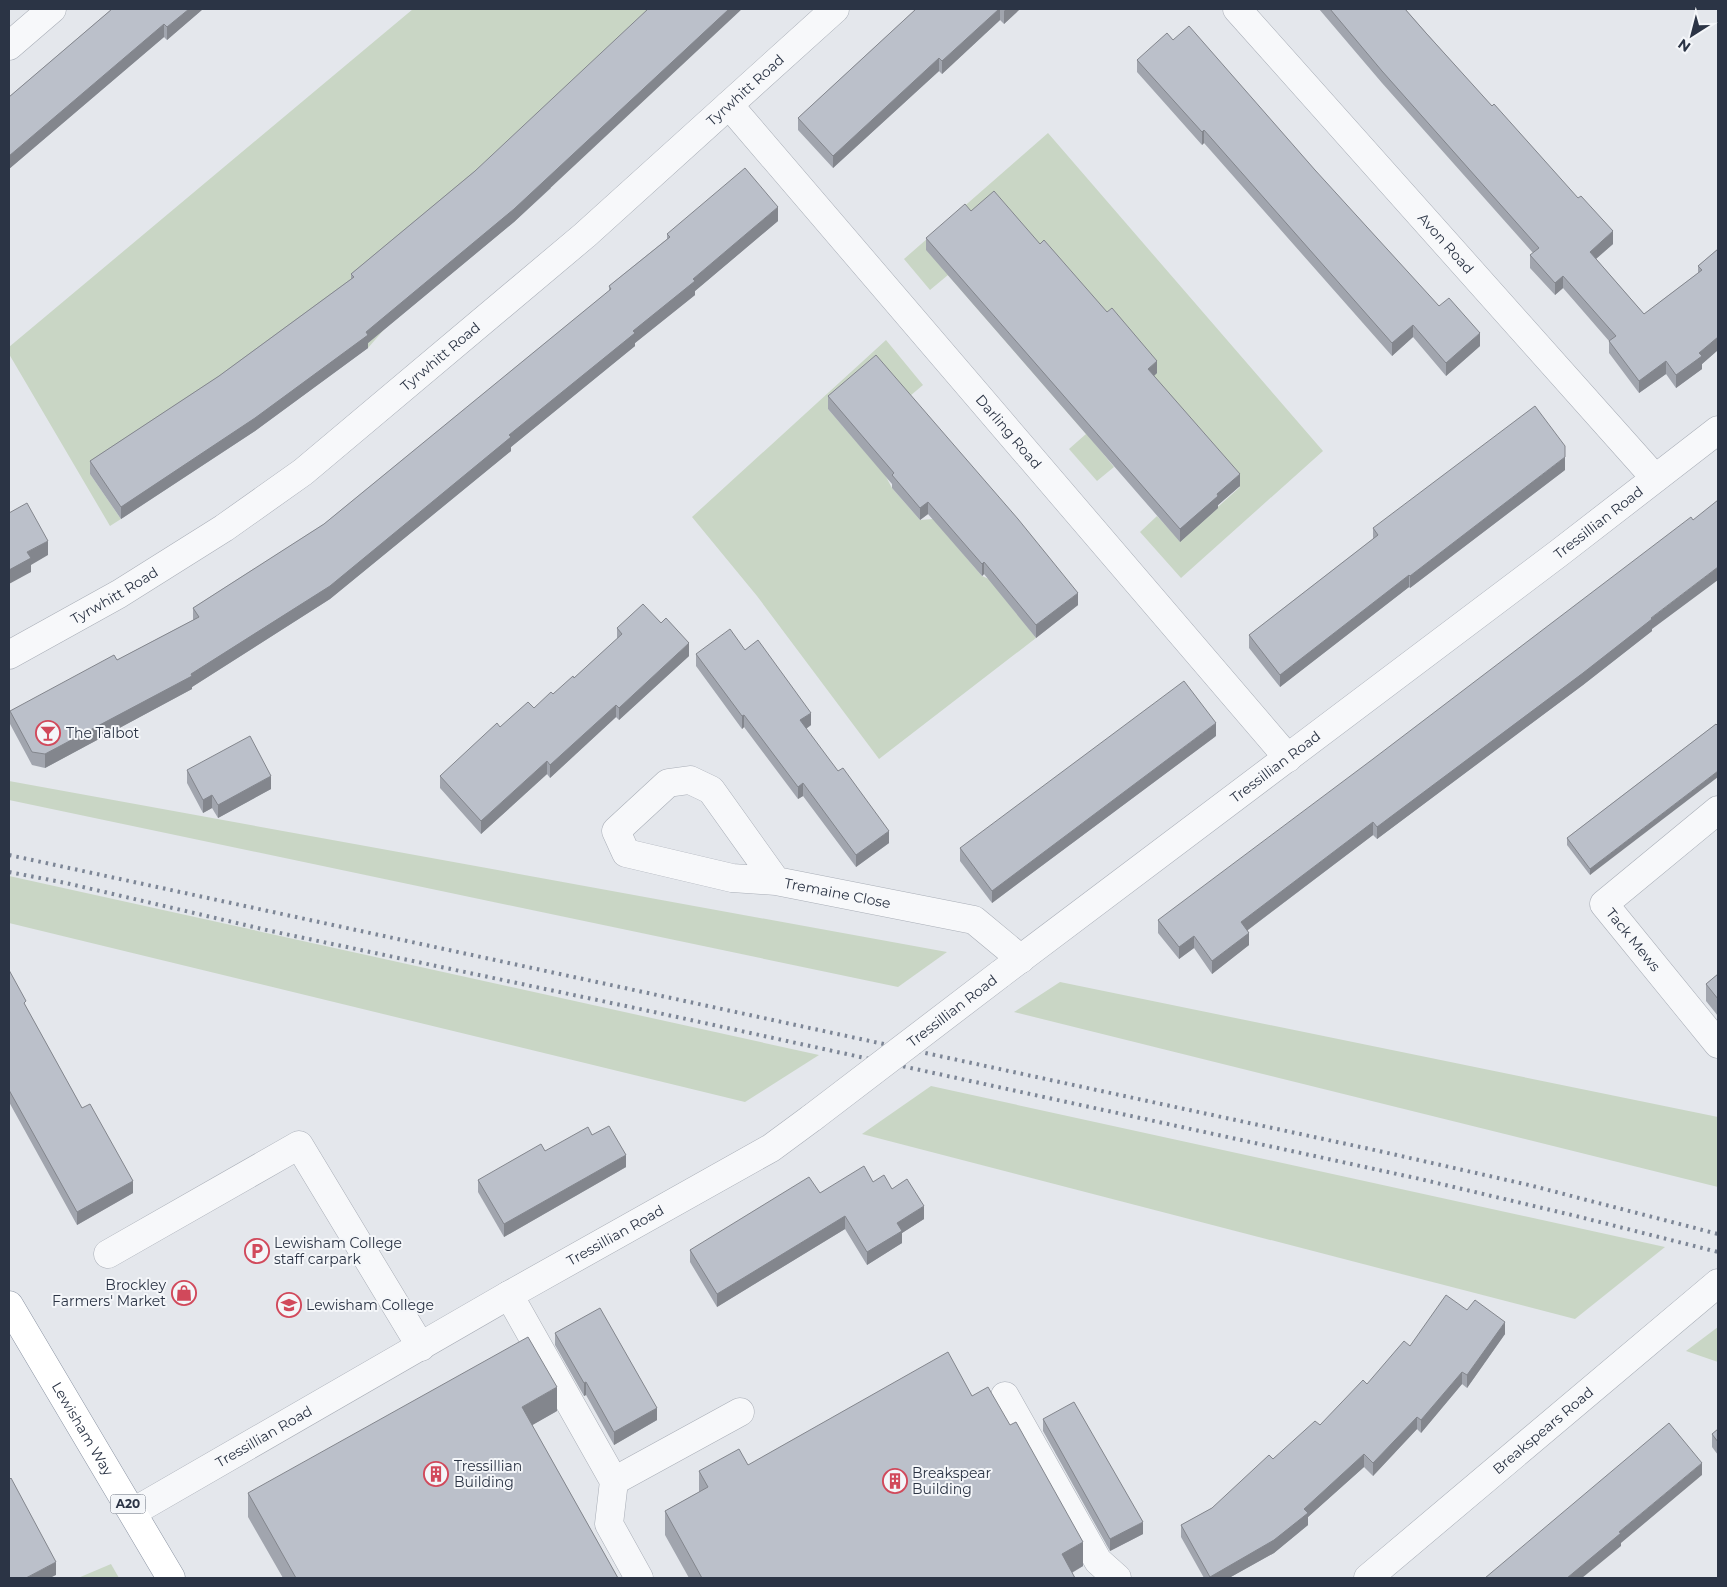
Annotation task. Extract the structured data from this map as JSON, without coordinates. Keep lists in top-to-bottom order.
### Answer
{
  "streets": {
    "highway": ["Lewisham Way", "A20"],
    "street": [
      "Tyrwhitt Road",
      "Avon Road",
      "Darling Road",
      "Tressillian Road",
      "Tremaine Close",
      "Tack Mews",
      "Breakspears Road"
    ]
  },
  "crossings": [
    ["Tyrwhitt Road", "Darling Road"],
    ["Avon Road", "Tressillian Road"],
    ["Darling Road", "Tressillian Road"],
    ["Tressillian Road", "Tremaine Close"],
    ["Tressillian Road", "Lewisham Way"]
  ],
  "places": {
    "bar": ["The Talbot"],
    "parking": ["Lewisham College staff carpark"],
    "shop": ["Brockley Farmers' Market"],
    "school or university": ["Lewisham College"],
    "building": ["Tressillian Building", "Breakspear Building"]
  },
  "north": "bottom left"
}
